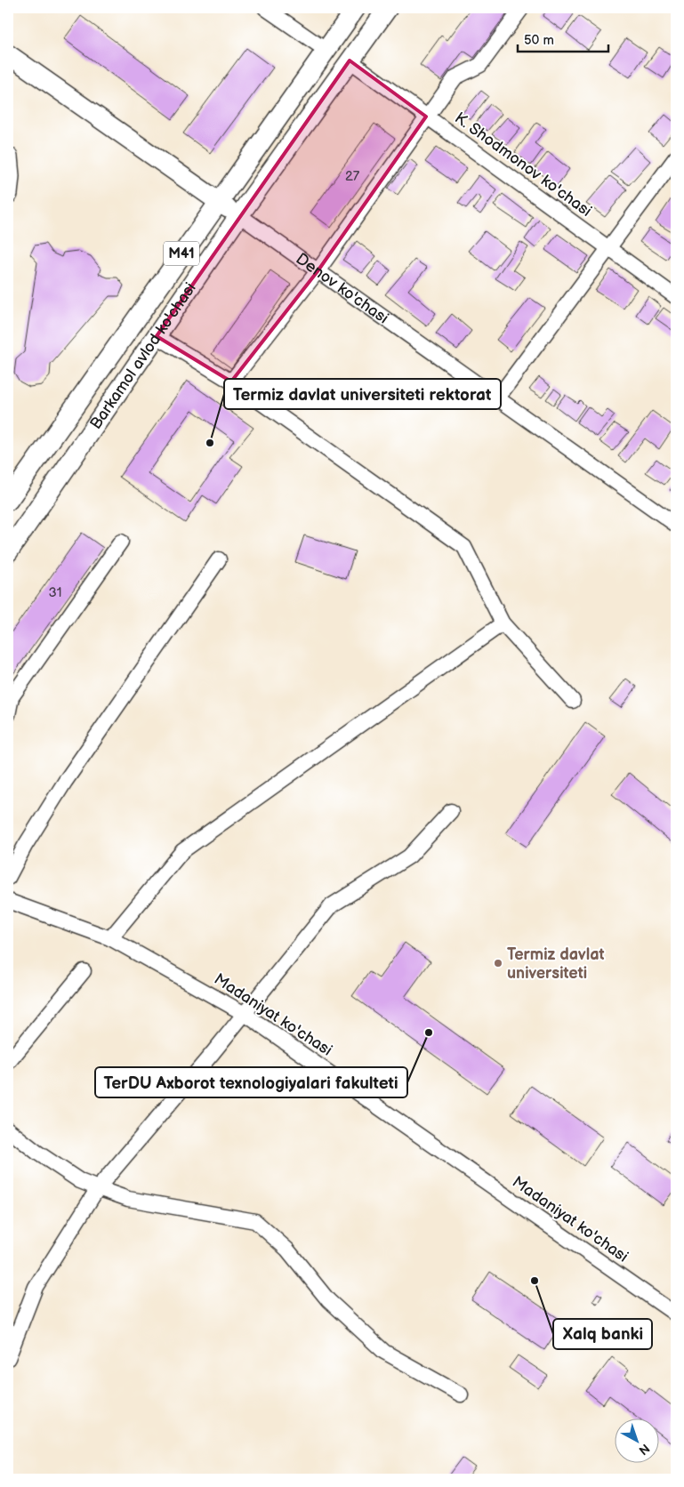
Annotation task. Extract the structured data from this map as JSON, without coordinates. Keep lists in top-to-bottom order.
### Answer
{
  "streets": {
    "main road": ["M41", "Denov ko'chasi", "Barkamol avlod ko'chasi"],
    "street": ["K. Shodmonov ko'chasi", "Madaniyat ko'chasi"]
  },
  "crossings": [
    ["K. Shodmonov ko'chasi", "Barkamol avlod ko'chasi"],
    ["Denov ko'chasi", "Barkamol avlod ko'chasi"]
  ],
  "places": [
    "Termiz davlat universiteti rektorat",
    "Termiz davlat universiteti",
    "TerDU Axborot texnologiyalari fakulteti",
    "Xalq banki"
  ],
  "house_numbers": ["27", "31"],
  "scale_bar": "50 m",
  "north": "bottom right"
}
